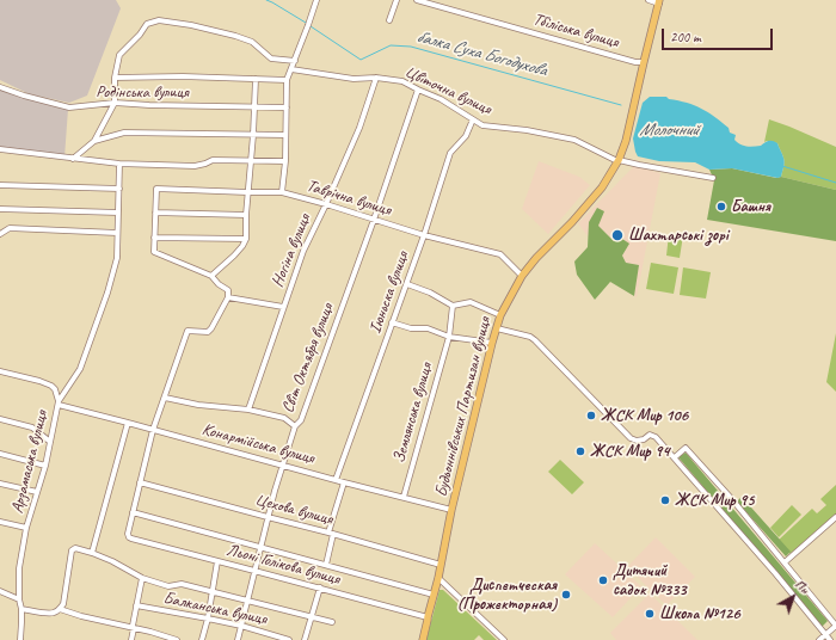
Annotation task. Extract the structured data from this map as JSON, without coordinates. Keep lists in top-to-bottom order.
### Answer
{
  "streets": {
    "main road": ["Будьоннівських Партизан вулиця"],
    "street": [
      "Тбіліська вулиця",
      "Цвiточна вулиця",
      "Родінська вулиця",
      "Таврічна вулиця",
      "Ногіна вулиця",
      "Iюньска вулиця",
      "Світ Октября вулиця",
      "Землянська вулиця",
      "Конармійська вулиця",
      "Арзамаська вулиця",
      "Цехова вулиця",
      "Льоні Голікова вулиця",
      "Балканська вулиця"
    ]
  },
  "crossings": [
    ["Тбіліська вулиця", "Будьоннівських Партизан вулиця"],
    ["Цвiточна вулиця", "Ногіна вулиця"],
    ["Цвiточна вулиця", "Iюньска вулиця"],
    ["Цвiточна вулиця", "Світ Октября вулиця"],
    ["Цвiточна вулиця", "Будьоннівських Партизан вулиця"],
    ["Таврічна вулиця", "Ногіна вулиця"],
    ["Таврічна вулиця", "Iюньска вулиця"],
    ["Таврічна вулиця", "Світ Октября вулиця"],
    ["Таврічна вулиця", "Будьоннівських Партизан вулиця"],
    ["Iюньска вулиця", "Конармійська вулиця"],
    ["Світ Октября вулиця", "Конармійська вулиця"],
    ["Світ Октября вулиця", "Цехова вулиця"],
    ["Світ Октября вулиця", "Льоні Голікова вулиця"],
    ["Світ Октября вулиця", "Балканська вулиця"],
    ["Будьоннівських Партизан вулиця", "Конармійська вулиця"],
    ["Будьоннівських Партизан вулиця", "Цехова вулиця"],
    ["Будьоннівських Партизан вулиця", "Льоні Голікова вулиця"],
    ["Землянська вулиця", "Конармійська вулиця"],
    ["Конармійська вулиця", "Арзамаська вулиця"]
  ],
  "water": ["балка Суха Богодухова", "Молочний"],
  "places": [
    "Башня",
    "Шахтарські зорі",
    "ЖСК Мир 106",
    "ЖСК Мир 94",
    "ЖСК Мир 95",
    "Дитячий садок №333",
    "Диспетческая (Прожекторная)",
    "Школа №126"
  ],
  "scale_bar": "200 m",
  "north": "top right"
}
